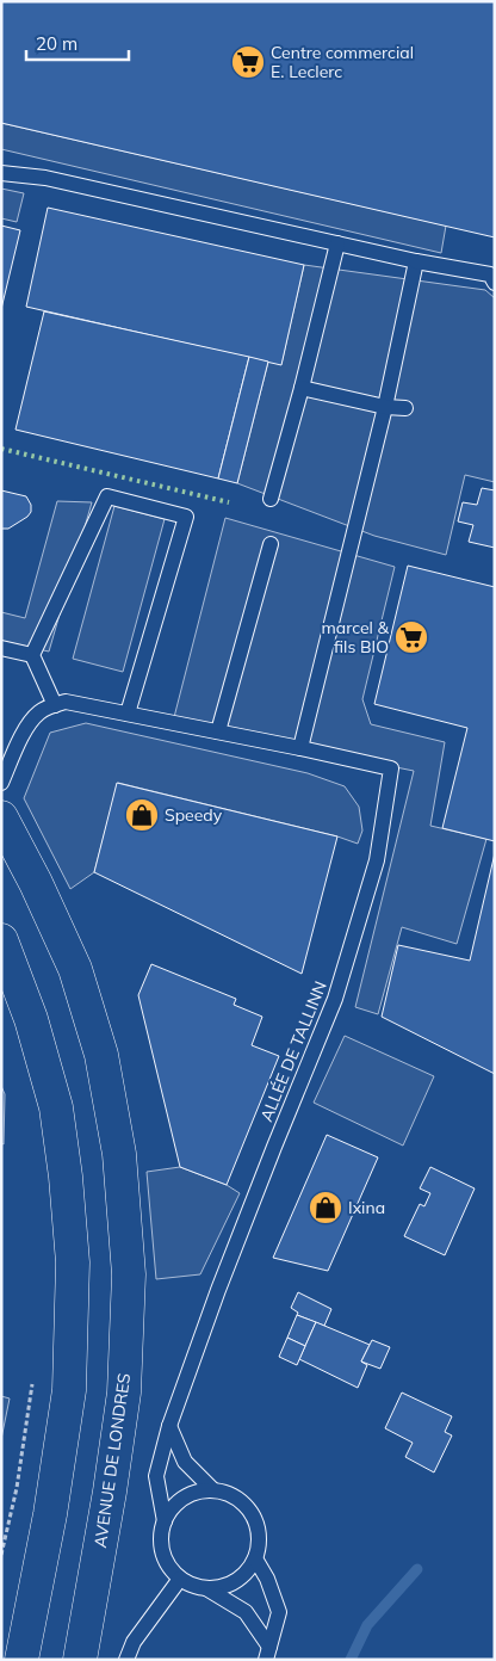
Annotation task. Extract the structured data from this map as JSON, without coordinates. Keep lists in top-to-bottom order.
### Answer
{
  "streets": {
    "main road": ["AVENUE DE LONDRES"],
    "lane": ["ALLÉE DE TALLINN"]
  },
  "places": {
    "supermarket": ["Centre commercial E. Leclerc", "marcel & fils BIO"],
    "shop": ["Speedy", "Ixina"]
  },
  "scale_bar": "20 m"
}
